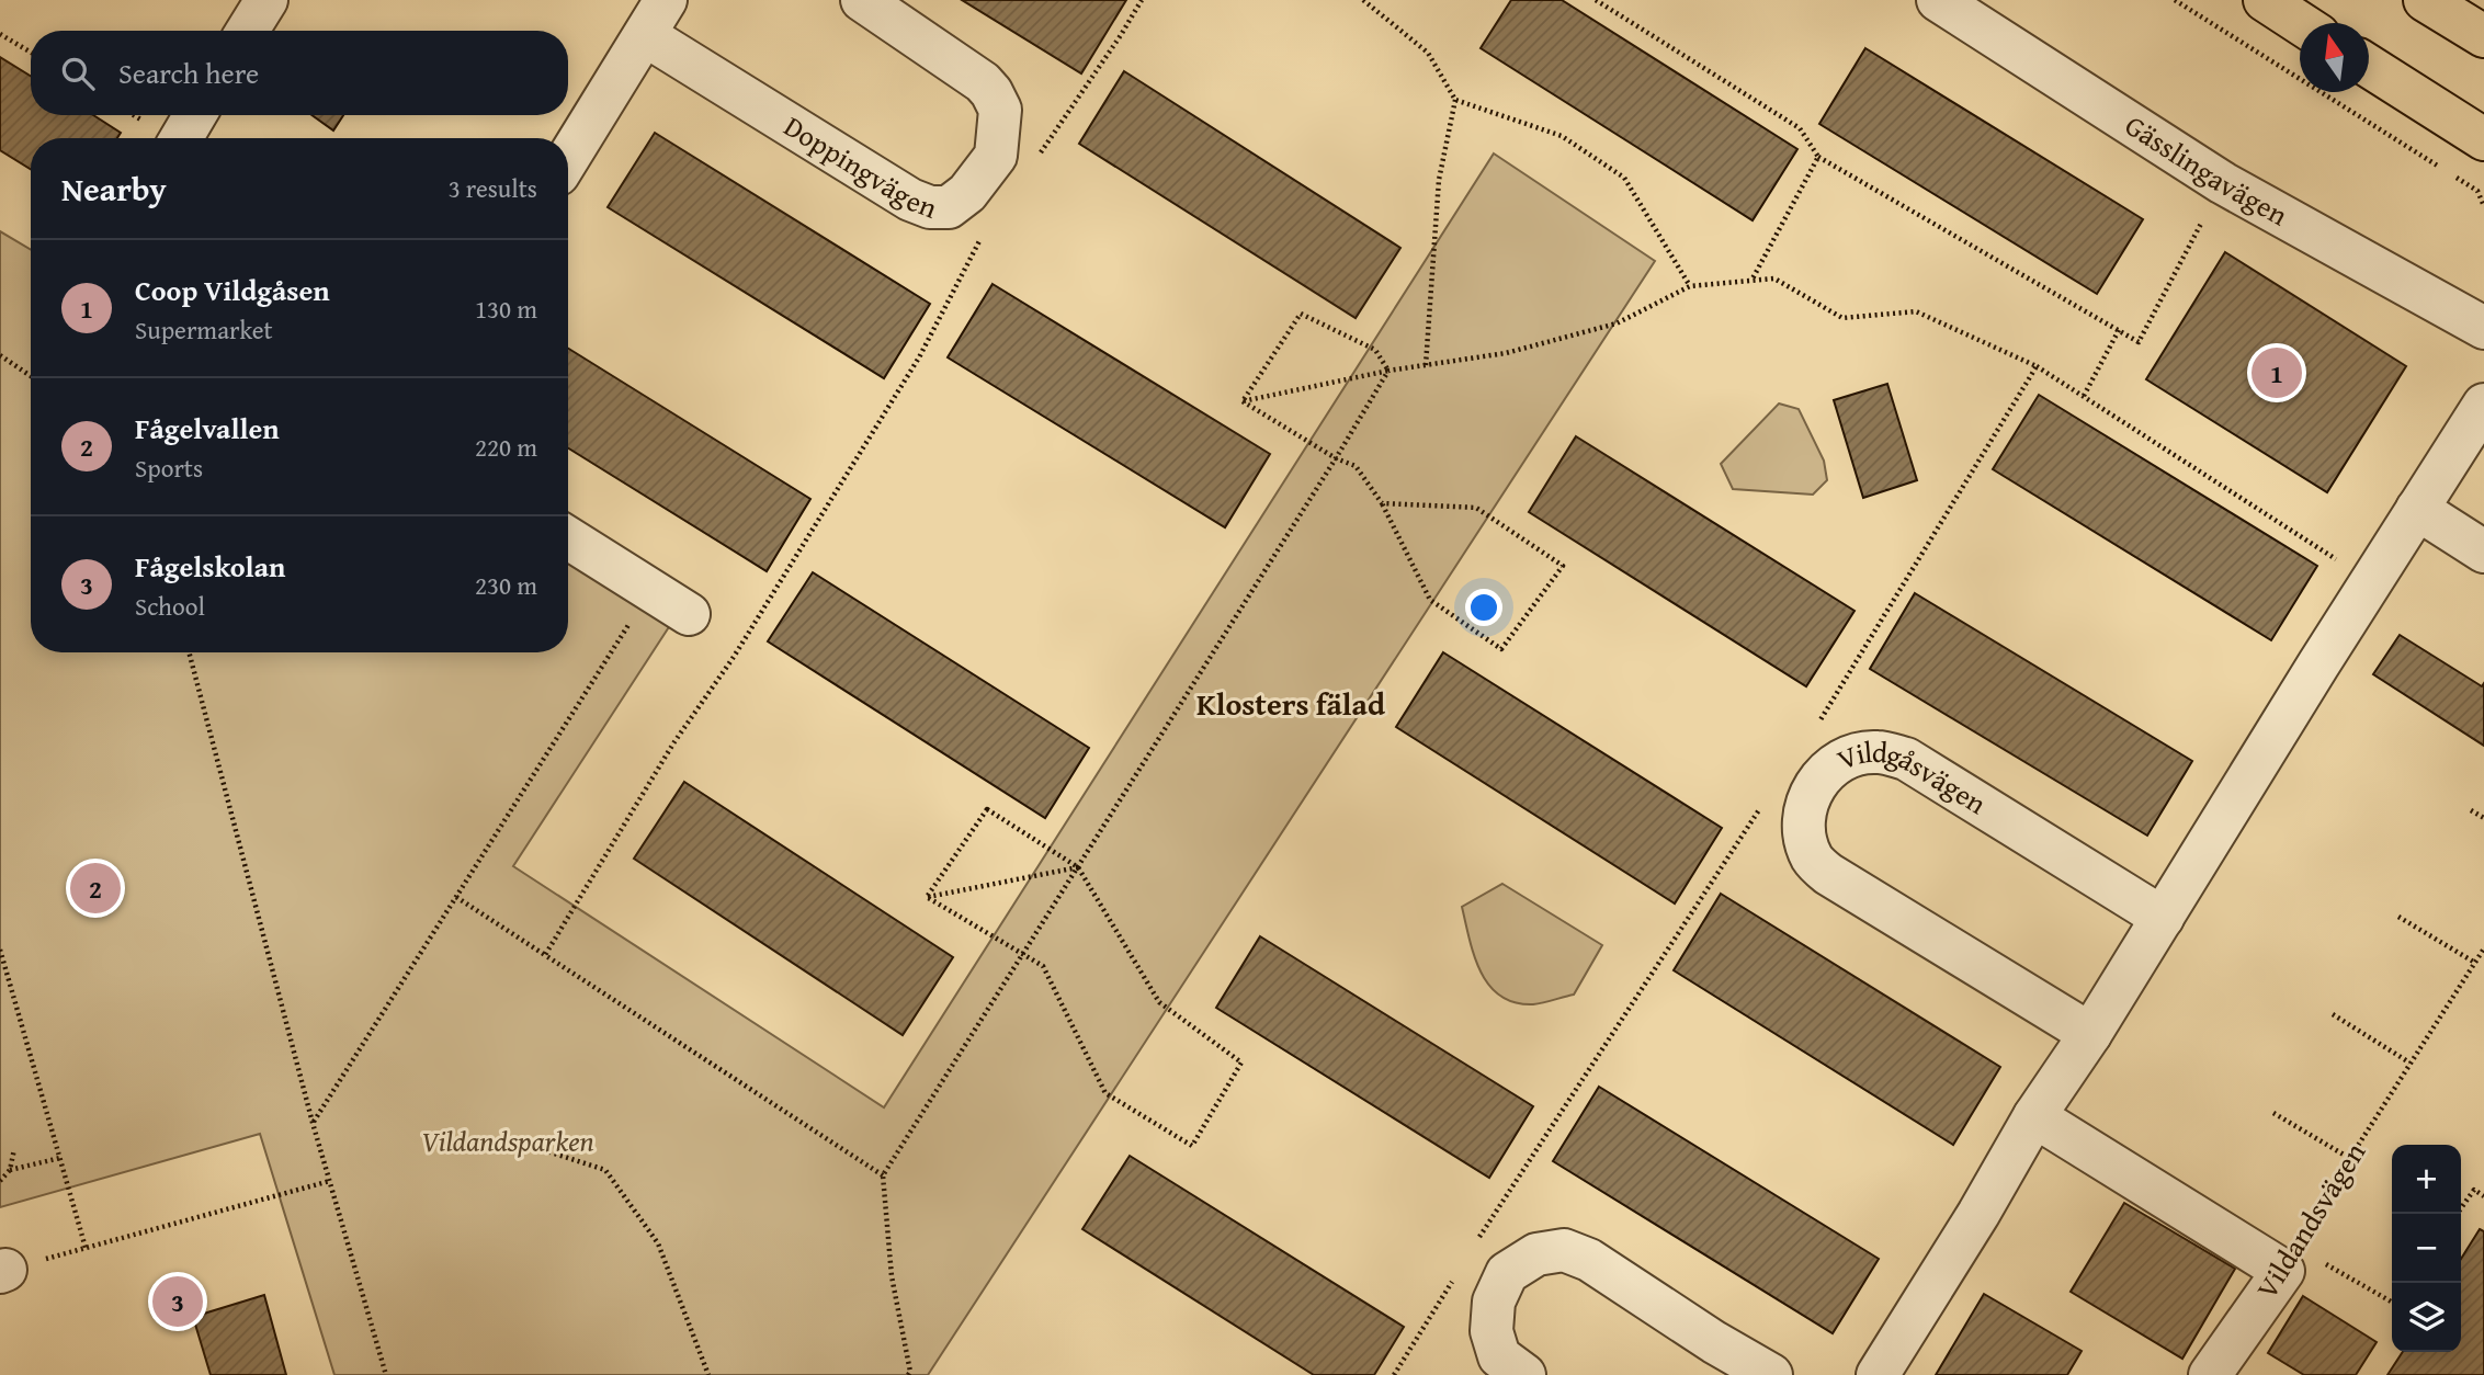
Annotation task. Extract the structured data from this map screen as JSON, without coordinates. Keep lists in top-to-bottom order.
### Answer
{
  "streets": {
    "street": [
      "Doppingvägen",
      "Gässlingavägen",
      "Vildgåsvägen",
      "Vildandsvägen"
    ]
  },
  "districts": ["Klosters fälad"],
  "parks": ["Vildandsparken"],
  "north": "top",
  "page": {
    "search": "Search here",
    "heading": ["Nearby", "3 results"],
    "list": [
      {
        "mark": "1",
        "name": "Coop Vildgåsen",
        "note": "Supermarket",
        "value": "130 m"
      },
      {
        "mark": "2",
        "name": "Fågelvallen",
        "note": "Sports",
        "value": "220 m"
      },
      {
        "mark": "3",
        "name": "Fågelskolan",
        "note": "School",
        "value": "230 m"
      }
    ],
    "pins": ["1", "2", "3"],
    "map_buttons": ["+", "−"]
  }
}
